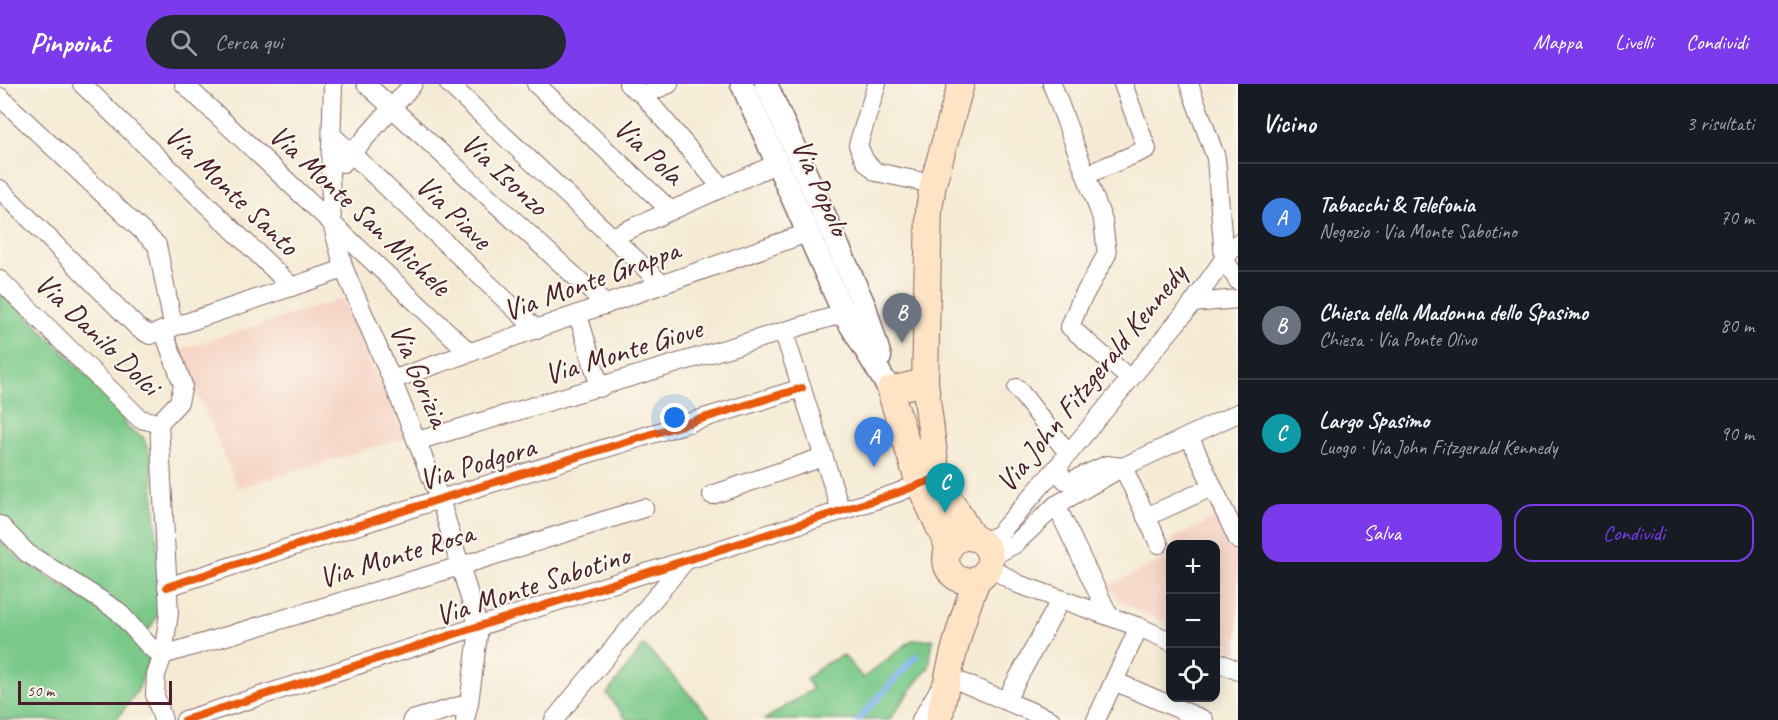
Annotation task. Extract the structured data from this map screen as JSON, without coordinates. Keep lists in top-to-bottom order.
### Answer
{
  "streets": {
    "street": [
      "Via Pola",
      "Via Isonzo",
      "Via Popolo",
      "Via Monte Santo",
      "Via Monte San Michele",
      "Via Piave",
      "Via Monte Grappa",
      "Via Danilo Dolci",
      "Via Monte Giove",
      "Via Gorizia",
      "Via John Fitzgerald Kennedy",
      "Via Podgora",
      "Via Monte Rosa",
      "Via Monte Sabotino"
    ]
  },
  "crossings": [
    ["Via Isonzo", "Via Monte Grappa"],
    ["Via Popolo", "Via Monte Grappa"],
    ["Via Popolo", "Via Monte Giove"],
    ["Via Monte San Michele", "Via Monte Grappa"],
    ["Via Monte San Michele", "Via Gorizia"],
    ["Via Piave", "Via Monte Grappa"],
    ["Via Piave", "Via Gorizia"],
    ["Via Monte Grappa", "Via Gorizia"],
    ["Via Monte Giove", "Via Gorizia"],
    ["Via Gorizia", "Via Podgora"],
    ["Via Gorizia", "Via Monte Rosa"],
    ["Via Gorizia", "Via Monte Sabotino"]
  ],
  "scale_bar": "50 m",
  "page": {
    "header": "Pinpoint",
    "search": "Cerca qui",
    "nav": ["Mappa", "Livelli", "Condividi"],
    "heading": ["Vicino", "3 risultati"],
    "list": [
      {
        "mark": "A",
        "name": "Tabacchi & Telefonia",
        "note": "Negozio · Via Monte Sabotino",
        "value": "70 m"
      },
      {
        "mark": "B",
        "name": "Chiesa della Madonna dello Spasimo",
        "note": "Chiesa · Via Ponte Olivo",
        "value": "80 m"
      },
      {
        "mark": "C",
        "name": "Largo Spasimo",
        "note": "Luogo · Via John Fitzgerald Kennedy",
        "value": "90 m"
      }
    ],
    "pins": ["B", "A", "C"],
    "buttons": ["Salva", "Condividi"],
    "map_buttons": ["+", "−"],
    "scale": "50 m"
  }
}
